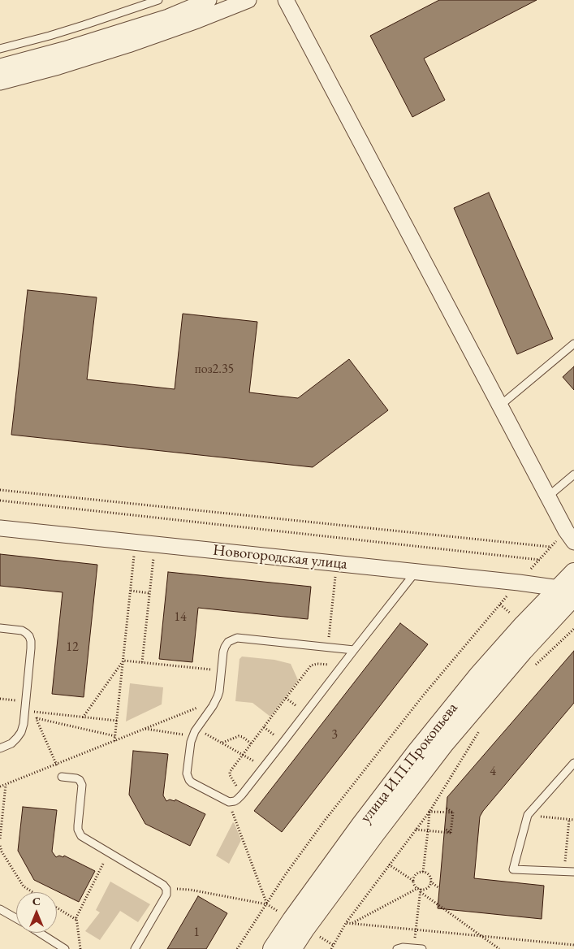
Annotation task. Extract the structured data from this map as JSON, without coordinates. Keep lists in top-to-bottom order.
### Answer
{
  "streets": {
    "street": ["Новогородская улица", "улица И.П.Прокопьева"]
  },
  "crossings": [
    ["Новогородская улица", "улица И.П.Прокопьева"]
  ],
  "house_numbers": [
    "поз2.35",
    "14",
    "12",
    "3",
    "4",
    "1"
  ],
  "north": "top"
}
